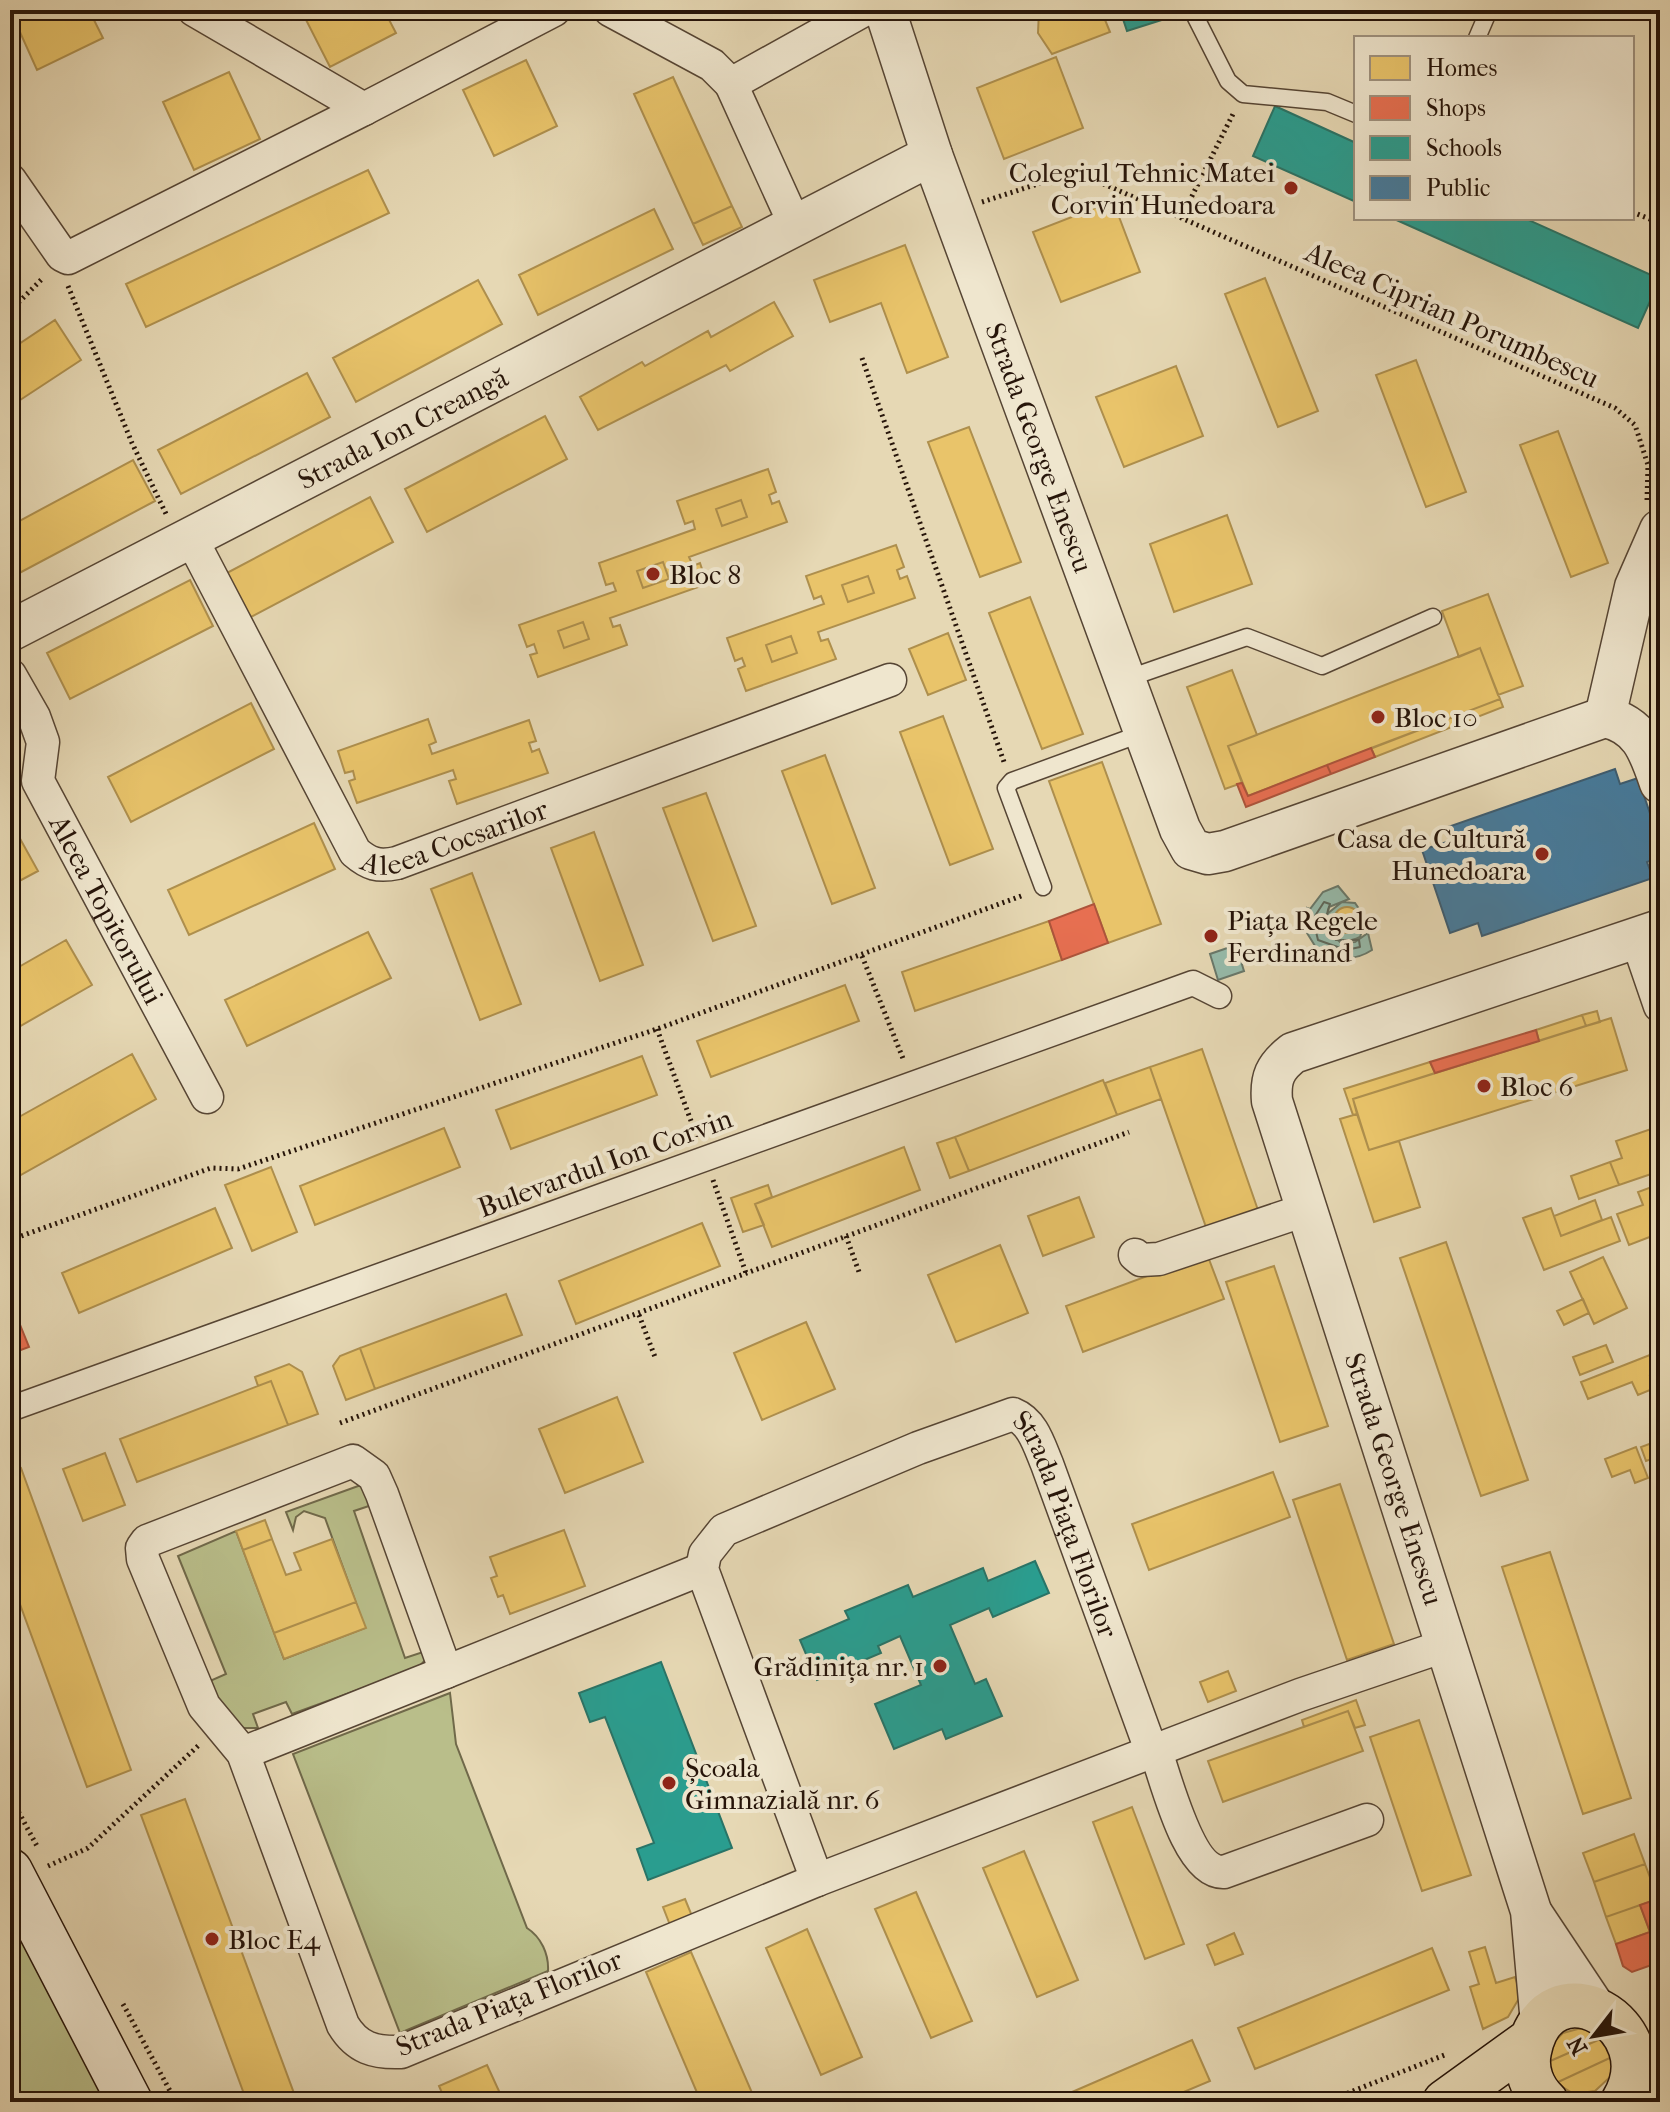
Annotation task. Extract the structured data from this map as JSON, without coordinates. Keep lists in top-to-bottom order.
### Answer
{
  "streets": {
    "street": [
      "Strada Ion Creangă",
      "Strada George Enescu",
      "Aleea Cocsarilor",
      "Aleea Topitorului",
      "Bulevardul Ion Corvin",
      "Strada Piața Florilor"
    ],
    "path": ["Aleea Ciprian Porumbescu"]
  },
  "crossings": [
    ["Aleea Ciprian Porumbescu", "Strada George Enescu"],
    ["Strada Ion Creangă", "Strada George Enescu"],
    ["Strada Ion Creangă", "Aleea Cocsarilor"],
    ["Strada George Enescu", "Strada Piața Florilor"]
  ],
  "places": [
    "Colegiul Tehnic Matei Corvin Hunedoara",
    "Bloc 8",
    "Bloc 10",
    "Casa de Cultură Hunedoara",
    "Piața Regele Ferdinand",
    "Bloc 6",
    "Grădinița nr. 1",
    "Școala Gimnazială nr. 6",
    "Bloc E4"
  ],
  "legend": [
    "Homes",
    "Shops",
    "Schools",
    "Public"
  ],
  "north": "bottom left"
}
